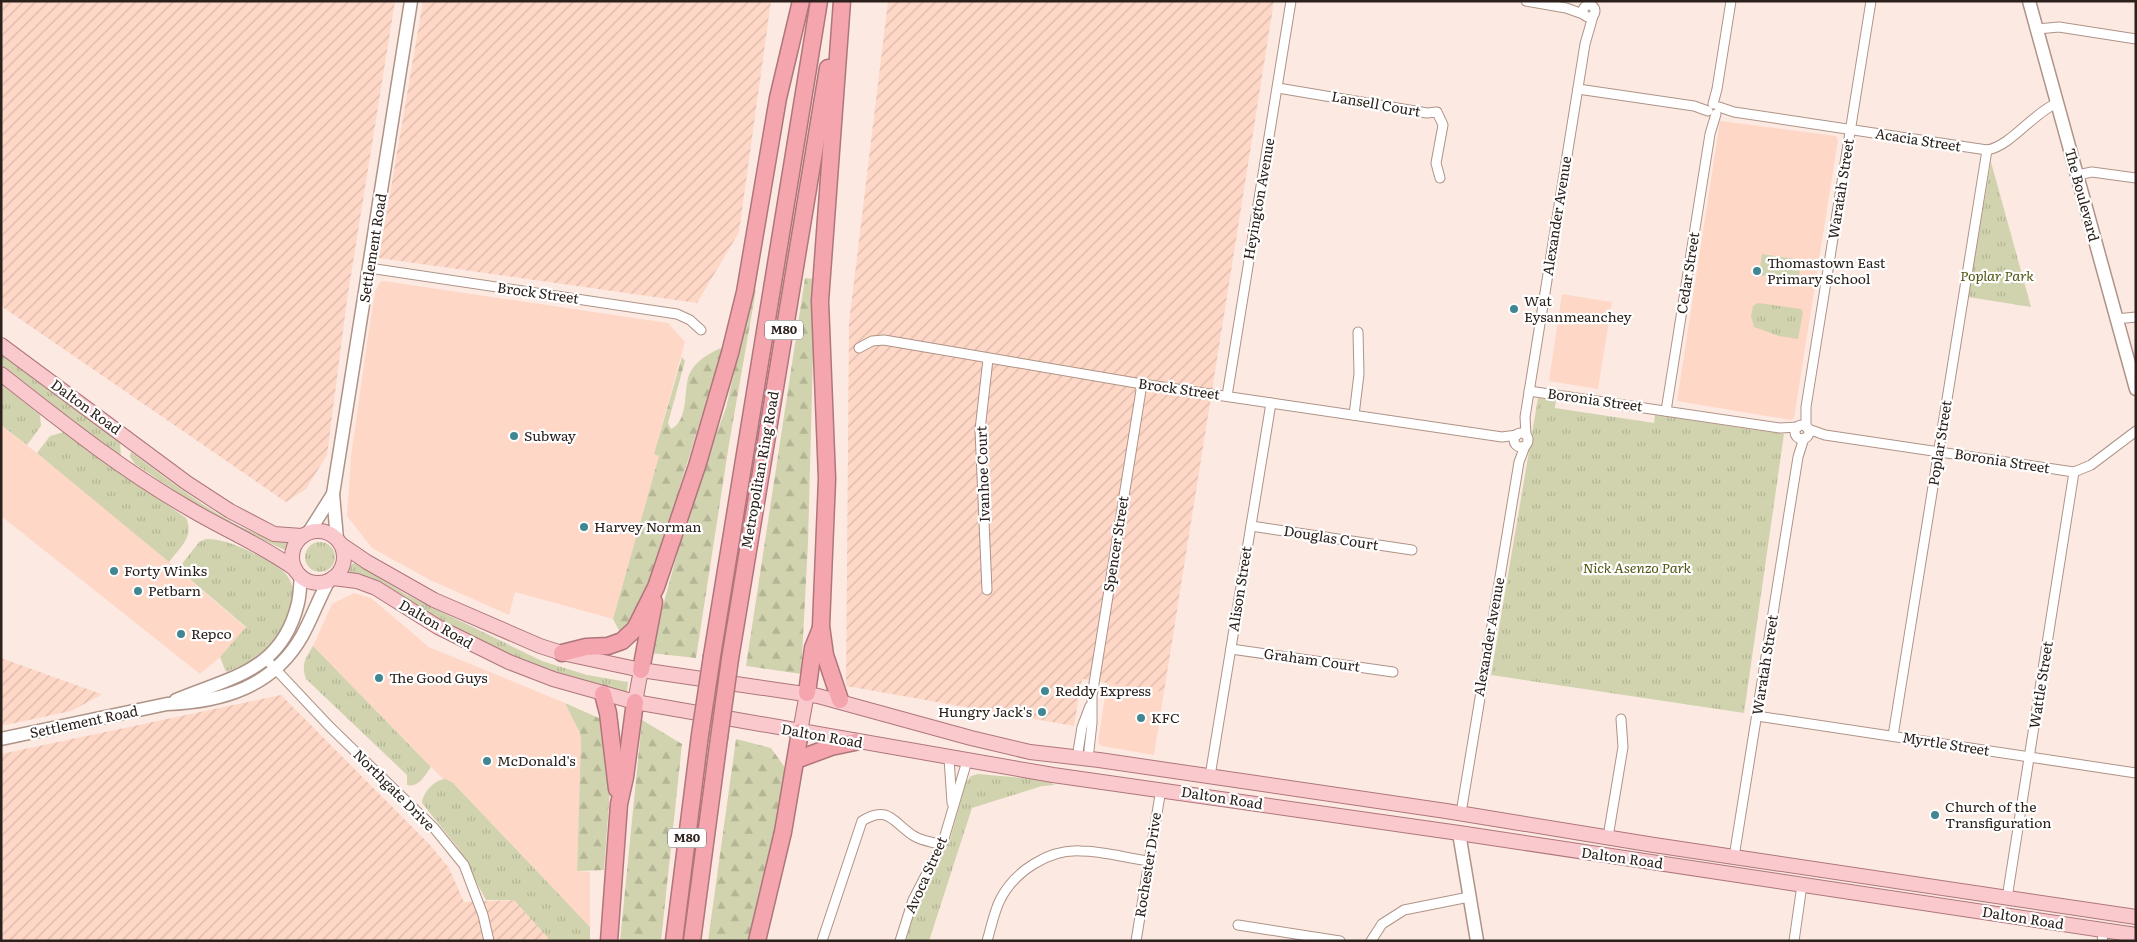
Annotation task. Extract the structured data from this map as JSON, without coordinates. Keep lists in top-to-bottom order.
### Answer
{
  "streets": {
    "highway": ["M80", "Metropolitan Ring Road"],
    "main road": [
      "Waratah Street",
      "The Boulevard",
      "Settlement Road",
      "Dalton Road",
      "Spencer Street"
    ],
    "street": [
      "Lansell Court",
      "Acacia Street",
      "Heyington Avenue",
      "Alexander Avenue",
      "Cedar Street",
      "Brock Street",
      "Boronia Street",
      "Poplar Street",
      "Ivanhoe Court",
      "Douglas Court",
      "Alison Street",
      "Graham Court",
      "Wattle Street",
      "Myrtle Street",
      "Northgate Drive",
      "Rochester Drive",
      "Avoca Street"
    ]
  },
  "crossings": [
    ["Lansell Court", "Heyington Avenue"],
    ["Acacia Street", "Waratah Street"],
    ["Acacia Street", "Alexander Avenue"],
    ["Acacia Street", "Cedar Street"],
    ["Acacia Street", "Poplar Street"],
    ["Waratah Street", "Boronia Street"],
    ["Waratah Street", "Dalton Road"],
    ["Waratah Street", "Myrtle Street"],
    ["Heyington Avenue", "Brock Street"],
    ["Alexander Avenue", "Brock Street"],
    ["Alexander Avenue", "Boronia Street"],
    ["Alexander Avenue", "Dalton Road"],
    ["Settlement Road", "Brock Street"],
    ["Settlement Road", "Dalton Road"],
    ["Settlement Road", "Northgate Drive"],
    ["Cedar Street", "Boronia Street"],
    ["Brock Street", "Ivanhoe Court"],
    ["Brock Street", "Spencer Street"],
    ["Brock Street", "Alison Street"],
    ["Boronia Street", "Poplar Street"],
    ["Boronia Street", "Wattle Street"],
    ["Dalton Road", "Spencer Street"],
    ["Dalton Road", "Alison Street"],
    ["Dalton Road", "Wattle Street"],
    ["Dalton Road", "Rochester Drive"],
    ["Dalton Road", "Avoca Street"],
    ["Poplar Street", "Myrtle Street"],
    ["Douglas Court", "Alison Street"],
    ["Alison Street", "Graham Court"],
    ["Wattle Street", "Myrtle Street"]
  ],
  "parks": ["Poplar Park", "Nick Asenzo Park"],
  "places": [
    "Thomastown East Primary School",
    "Wat Eysanmeanchey",
    "Subway",
    "Harvey Norman",
    "Forty Winks",
    "Petbarn",
    "Repco",
    "The Good Guys",
    "Reddy Express",
    "Hungry Jack's",
    "KFC",
    "McDonald's",
    "Church of the Transfiguration"
  ]
}
